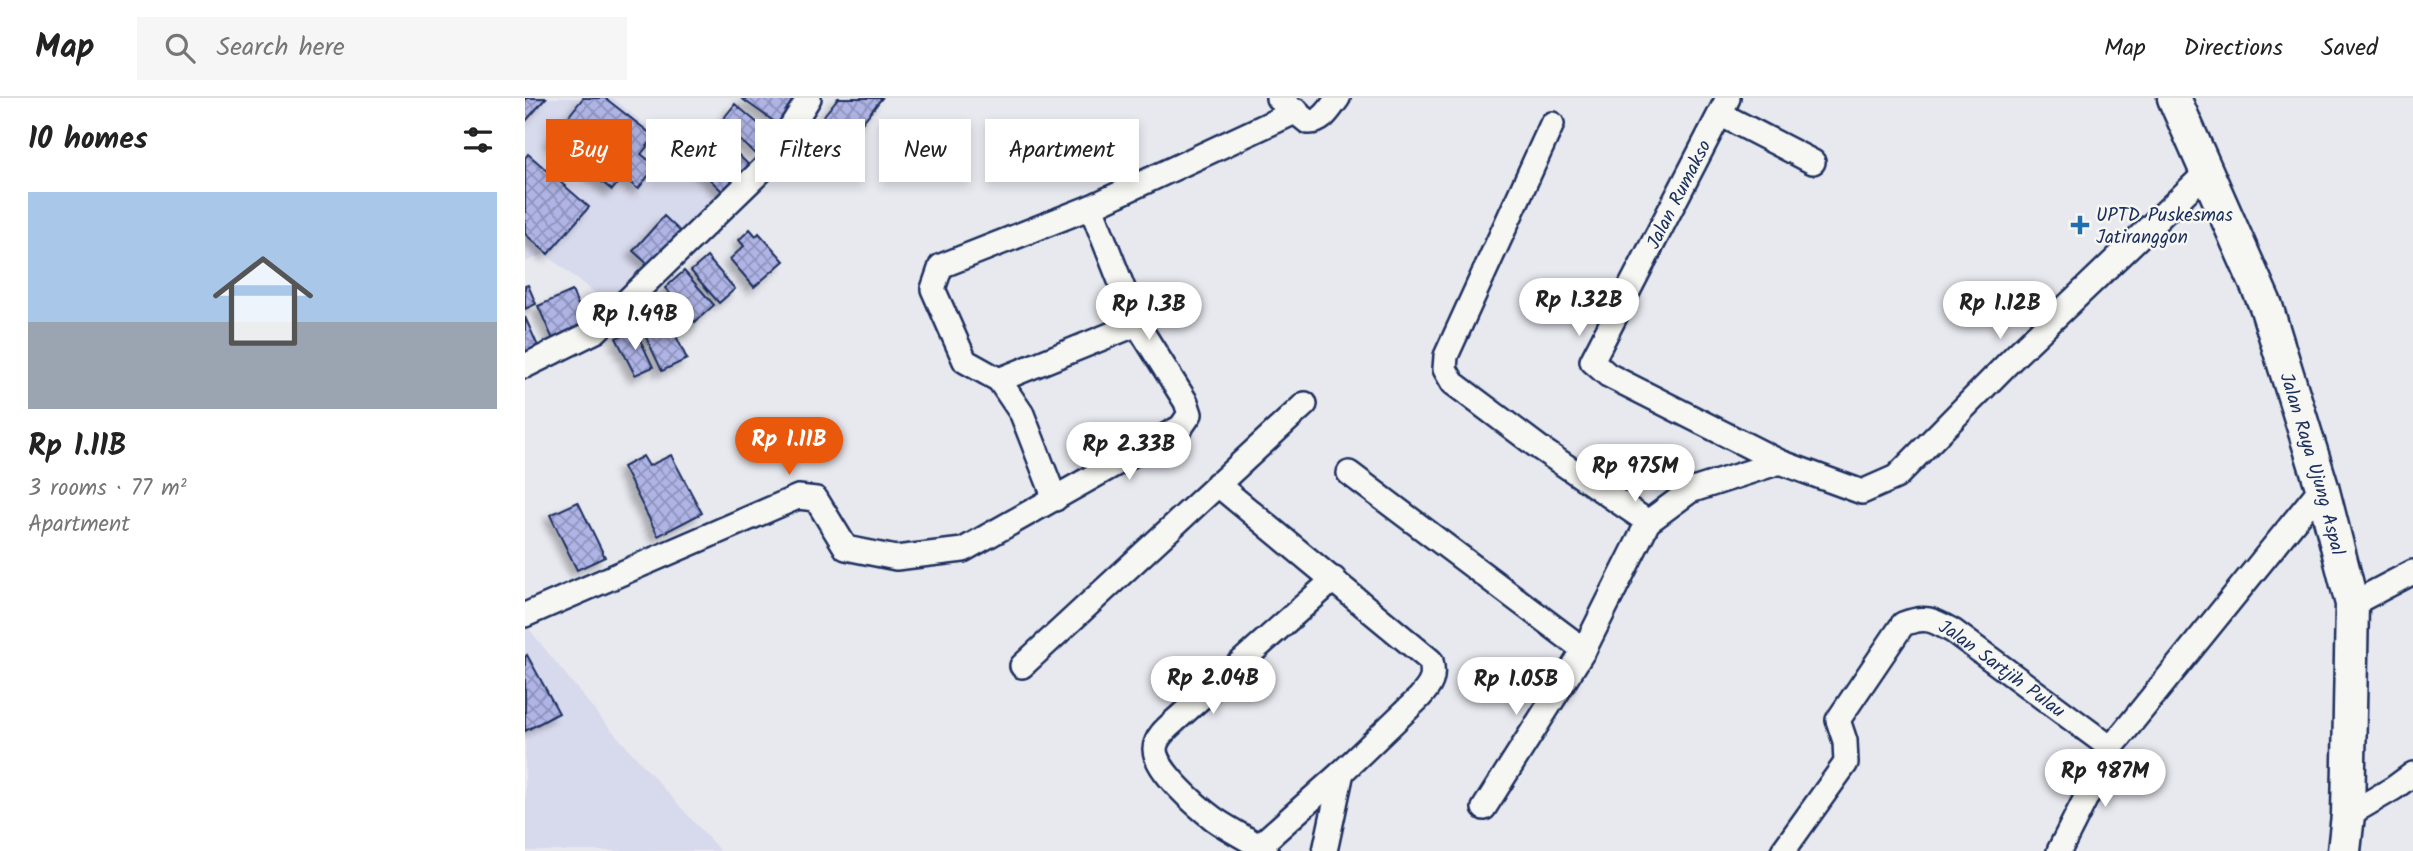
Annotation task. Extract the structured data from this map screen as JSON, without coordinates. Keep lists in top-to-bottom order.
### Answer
{
  "streets": {
    "street": ["Jalan Rumakso", "Jalan Raya Ujung Aspal", "Jalan Sartjih Pulau"]
  },
  "places": {
    "health": ["UPTD Puskesmas Jatiranggon"]
  },
  "page": {
    "header": "Map",
    "search": "Search here",
    "nav": ["Map", "Directions", "Saved"],
    "heading": "10 homes",
    "chip": [
      "Buy",
      "Rent",
      "Filters",
      "New",
      "Apartment"
    ],
    "list": [
      {
        "name": "Rp 1.11B",
        "note": "3 rooms · 77 m² · Apartment"
      }
    ],
    "price": [
      "Rp 1.32B",
      "Rp 1.12B",
      "Rp 1.3B",
      "Rp 1.49B",
      "Rp 1.11B",
      "Rp 2.33B",
      "Rp 975M",
      "Rp 2.04B",
      "Rp 1.05B",
      "Rp 987M"
    ]
  }
}
